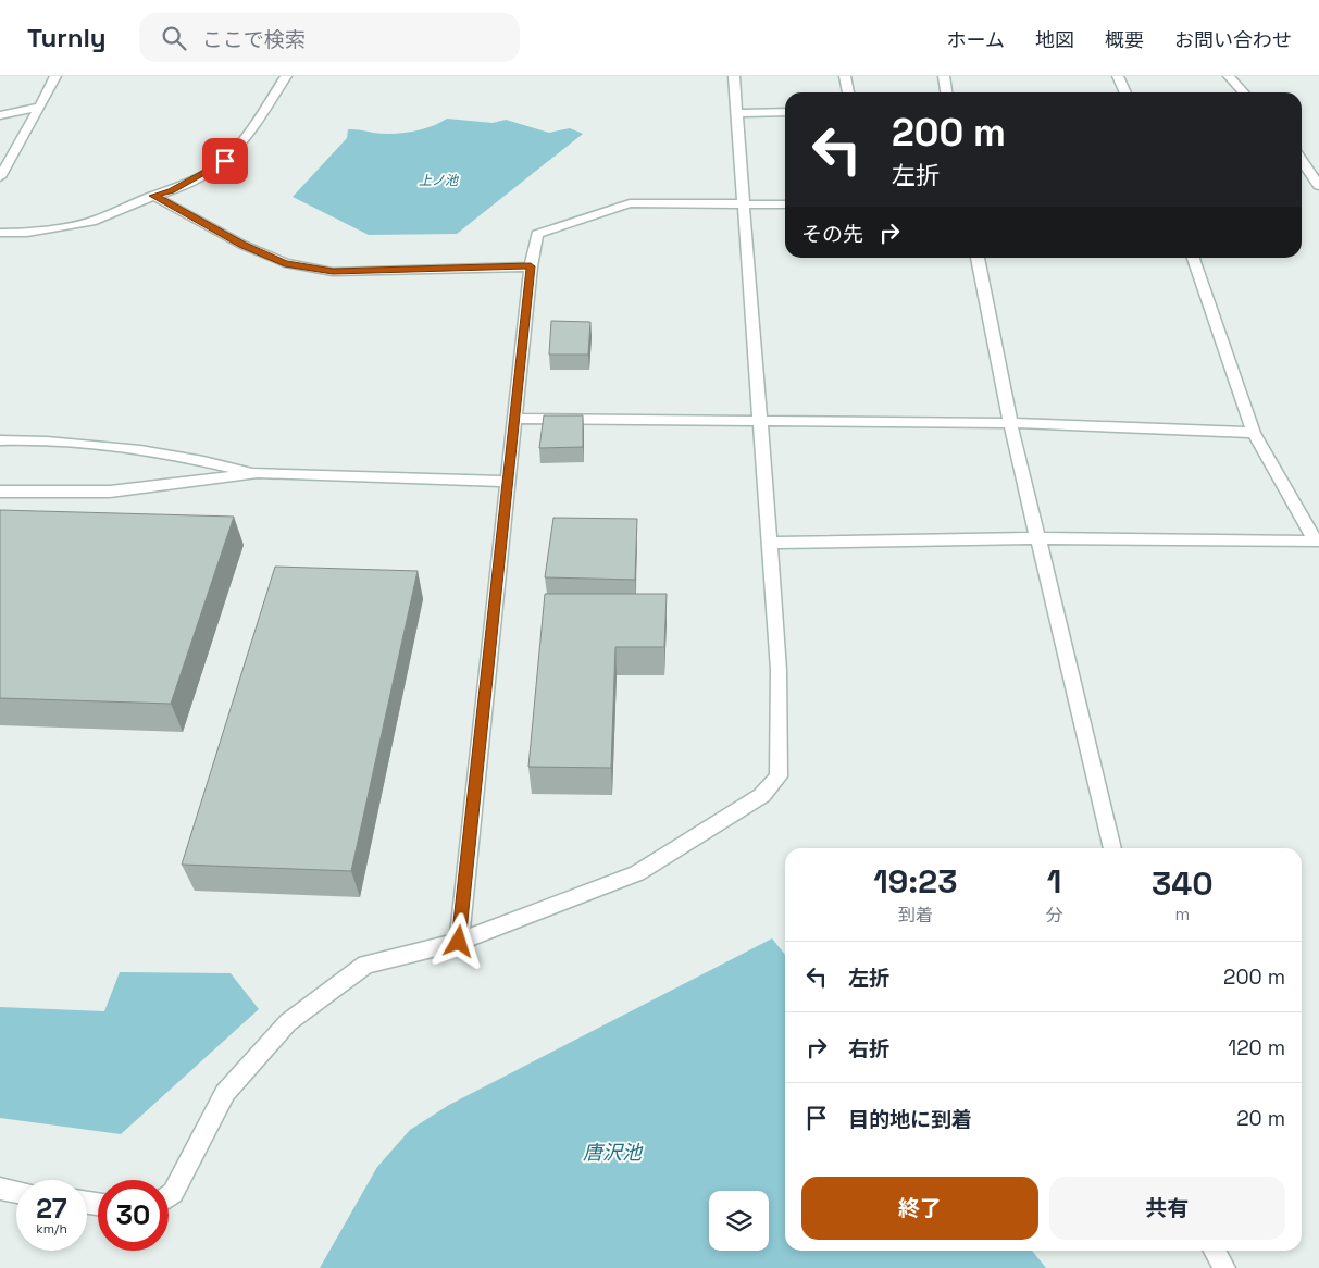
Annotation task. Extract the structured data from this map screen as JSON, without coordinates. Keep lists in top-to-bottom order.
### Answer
{
  "water": ["上ノ池", "唐沢池"],
  "page": {
    "header": "Turnly",
    "search": "ここで検索",
    "nav": [
      "ホーム",
      "地図",
      "概要",
      "お問い合わせ"
    ],
    "turn": ["200 m", "左折"],
    "then": "その先",
    "eta": [
      "19:23",
      "到着",
      "1",
      "分",
      "340",
      "m"
    ],
    "list": [
      {
        "name": "左折",
        "value": "200 m"
      },
      {
        "name": "右折",
        "value": "120 m"
      },
      {
        "name": "目的地に到着",
        "value": "20 m"
      }
    ],
    "buttons": ["終了", "共有"],
    "speed": "27 km/h",
    "limit": "30"
  }
}
